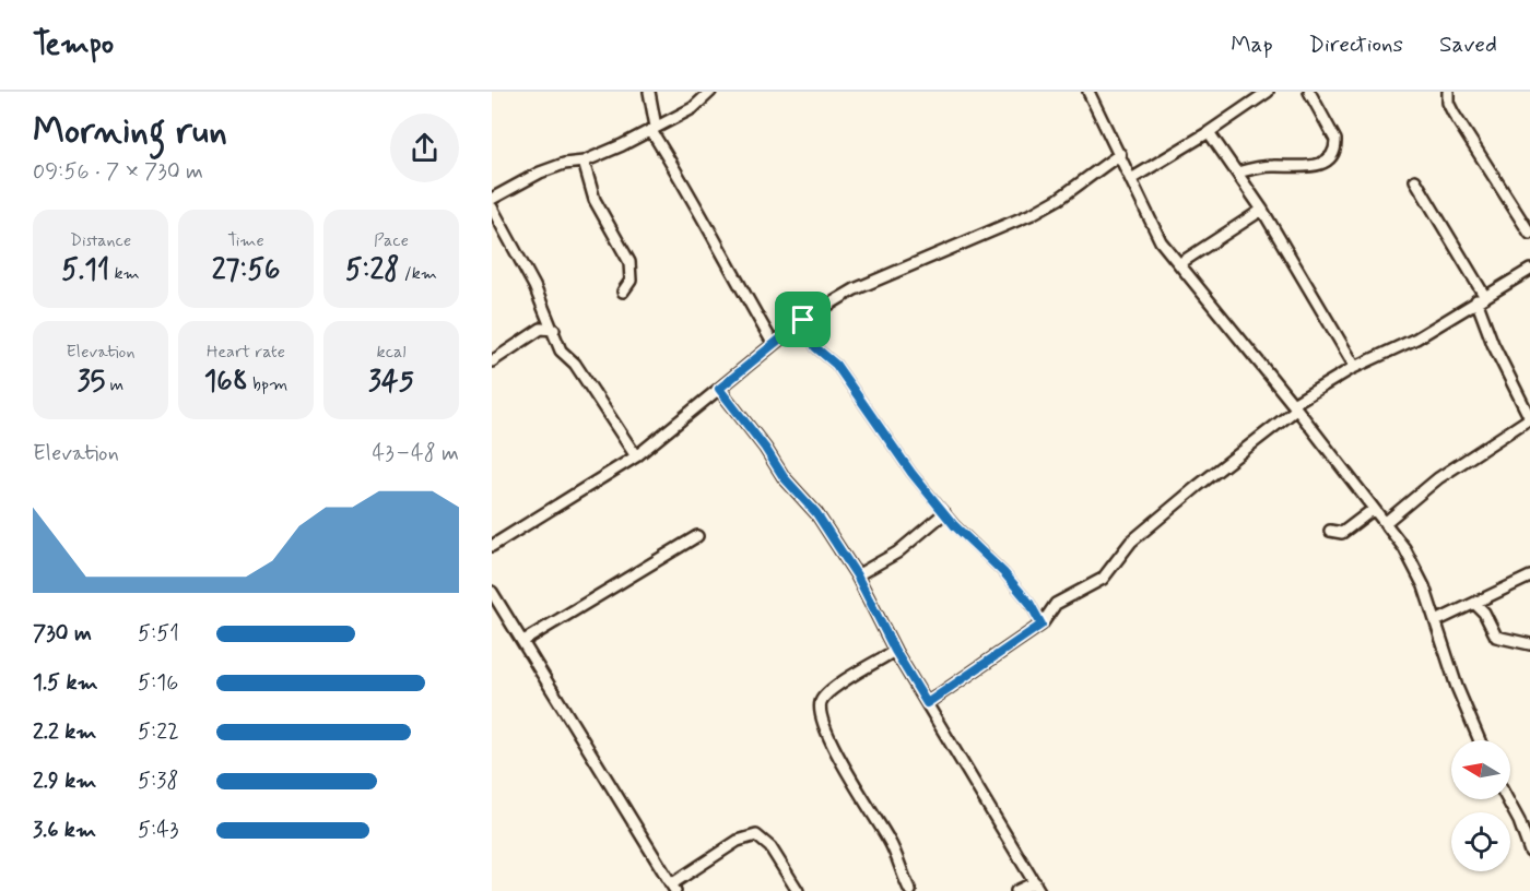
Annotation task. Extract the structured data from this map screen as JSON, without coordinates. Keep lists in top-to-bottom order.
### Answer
{
  "north": "left",
  "page": {
    "header": "Tempo",
    "nav": ["Map", "Directions", "Saved"],
    "heading": ["Morning run", "09:56 · 7 × 730 m"],
    "stats": [
      ["Distance", "5.11 km"],
      ["Time", "27:56"],
      ["Pace", "5:28 /km"],
      ["Elevation", "35 m"],
      ["Heart rate", "168 bpm"],
      ["kcal", "345"]
    ],
    "chart": ["Elevation", "43–48 m"],
    "list": [
      {
        "name": "730 m",
        "note": "5:51"
      },
      {
        "name": "1.5 km",
        "note": "5:16"
      },
      {
        "name": "2.2 km",
        "note": "5:22"
      },
      {
        "name": "2.9 km",
        "note": "5:38"
      },
      {
        "name": "3.6 km",
        "note": "5:43"
      }
    ]
  }
}
